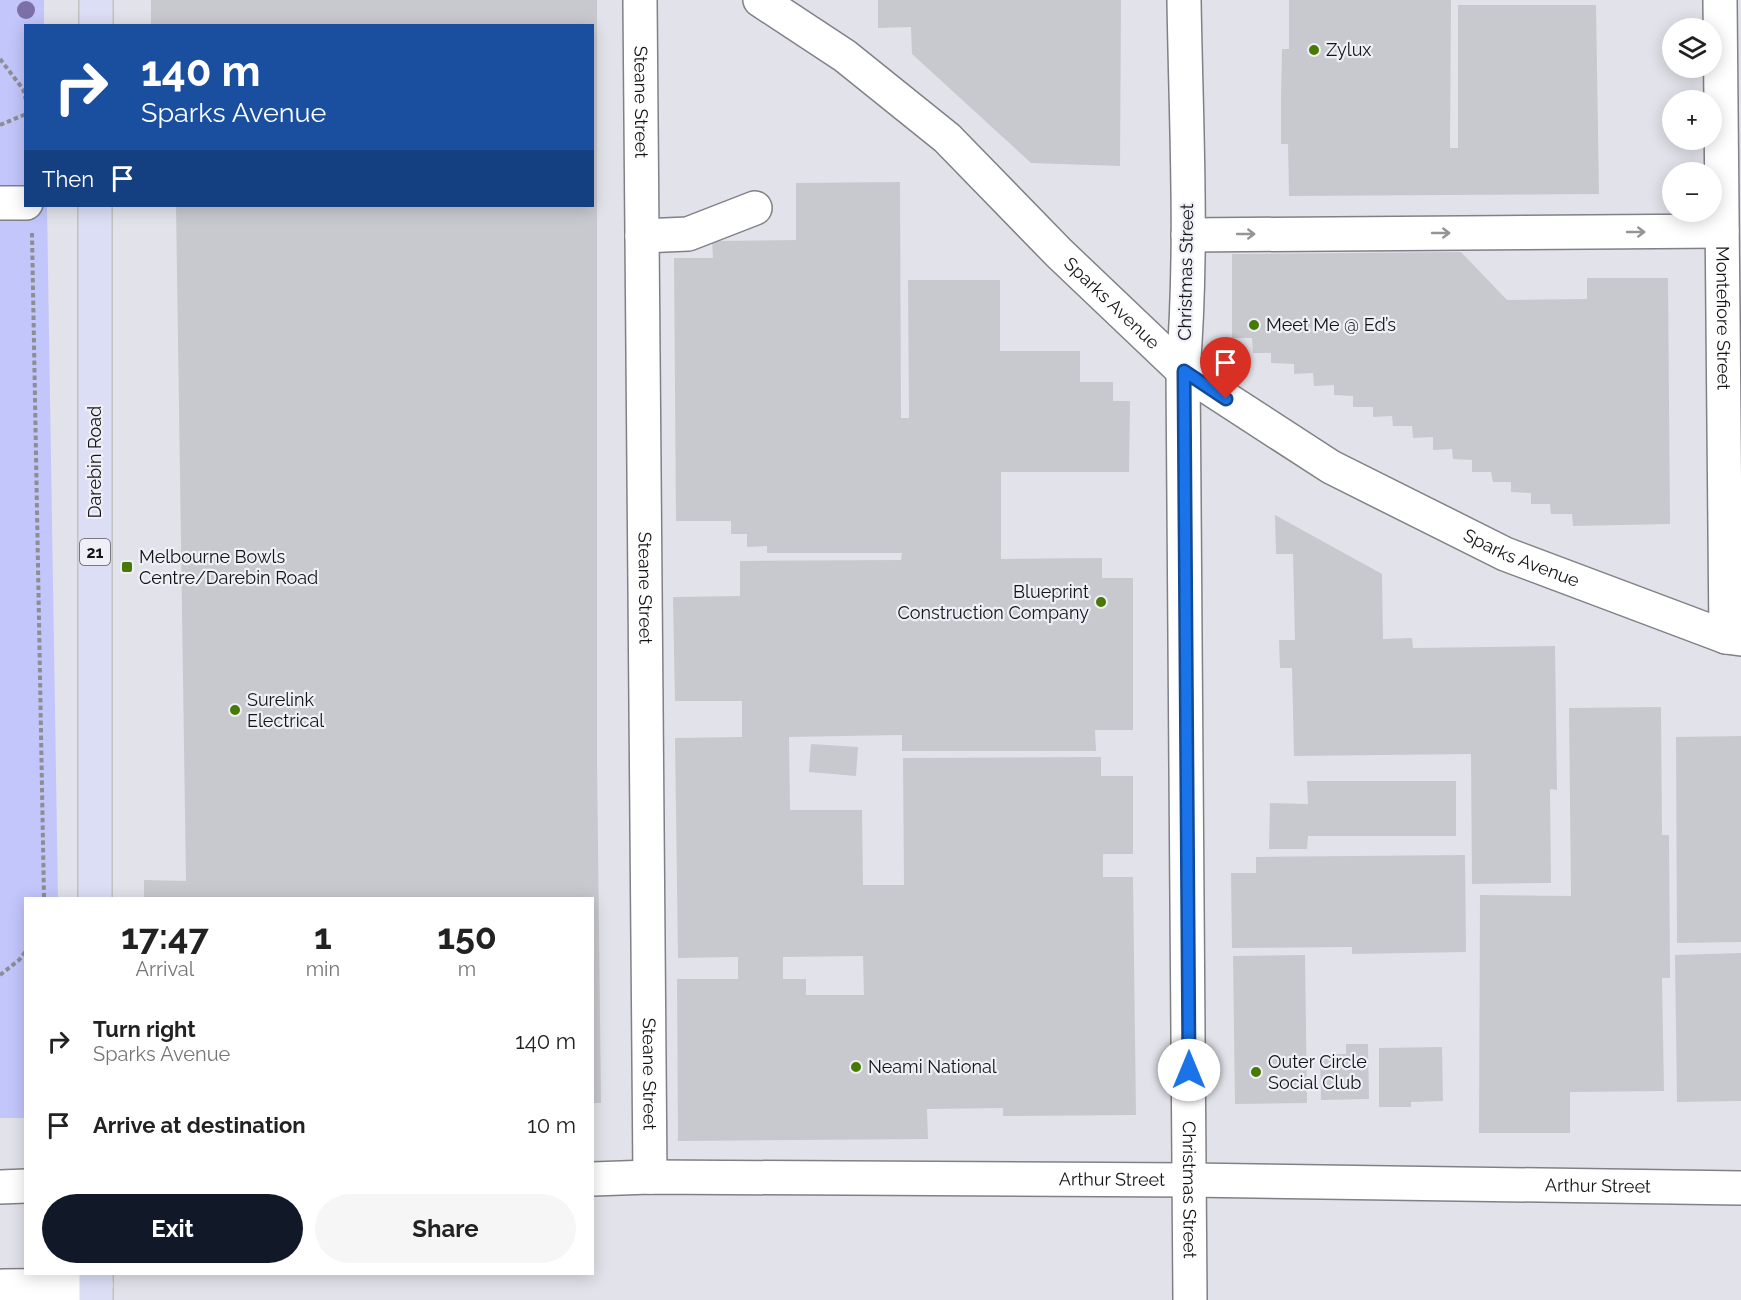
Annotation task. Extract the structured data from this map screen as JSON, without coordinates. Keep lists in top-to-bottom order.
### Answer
{
  "streets": {
    "main road": ["Darebin Road", "21"],
    "street": [
      "Steane Street",
      "Christmas Street",
      "Sparks Avenue",
      "Montefiore Street",
      "Arthur Street"
    ]
  },
  "crossings": [
    ["Steane Street", "Arthur Street"],
    ["Christmas Street", "Sparks Avenue"],
    ["Christmas Street", "Arthur Street"],
    ["Sparks Avenue", "Montefiore Street"]
  ],
  "places": {
    "other": [
      "Zylux",
      "Meet Me @ Ed’s",
      "Blueprint Construction Company",
      "Surelink Electrical",
      "Neami National",
      "Outer Circle Social Club"
    ],
    "transit": ["Melbourne Bowls Centre/Darebin Road"]
  },
  "page": {
    "map_buttons": ["+", "−"],
    "turn": ["140 m", "Sparks Avenue"],
    "then": "Then",
    "eta": [
      "17:47",
      "Arrival",
      "1",
      "min",
      "150",
      "m"
    ],
    "list": [
      {
        "name": "Turn right",
        "note": "Sparks Avenue",
        "value": "140 m"
      },
      {
        "name": "Arrive at destination",
        "value": "10 m"
      }
    ],
    "buttons": ["Exit", "Share"]
  }
}
